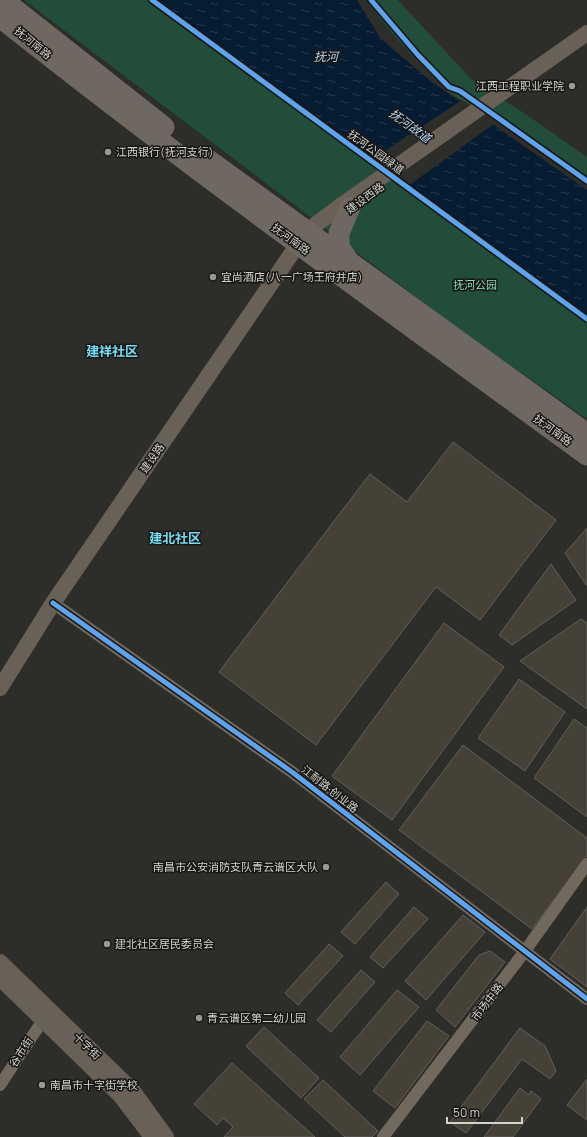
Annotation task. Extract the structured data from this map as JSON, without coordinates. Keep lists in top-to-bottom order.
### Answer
{
  "streets": {
    "highway": ["抚河南路"],
    "main road": ["建设西路", "建设路", "十字街"],
    "street": ["江耐路·创业路", "市场中路", "谷市街"],
    "cycle path": ["抚河公园绿道"]
  },
  "crossings": [
    ["抚河南路", "建设西路"],
    ["抚河南路", "建设路"],
    ["建设西路", "建设路"],
    ["建设路", "江耐路·创业路"],
    ["江耐路·创业路", "市场中路"],
    ["十字街", "谷市街"]
  ],
  "districts": ["建祥社区", "建北社区"],
  "water": ["抚河", "抚河故道"],
  "parks": ["抚河公园"],
  "places": [
    "江西工程职业学院",
    "江西银行(抚河支行)",
    "宜尚酒店(八一广场王府井店)",
    "南昌市公安消防支队青云谱区大队",
    "建北社区居民委员会",
    "青云谱区第二幼儿园",
    "南昌市十字街学校"
  ],
  "scale_bar": "50 m"
}
